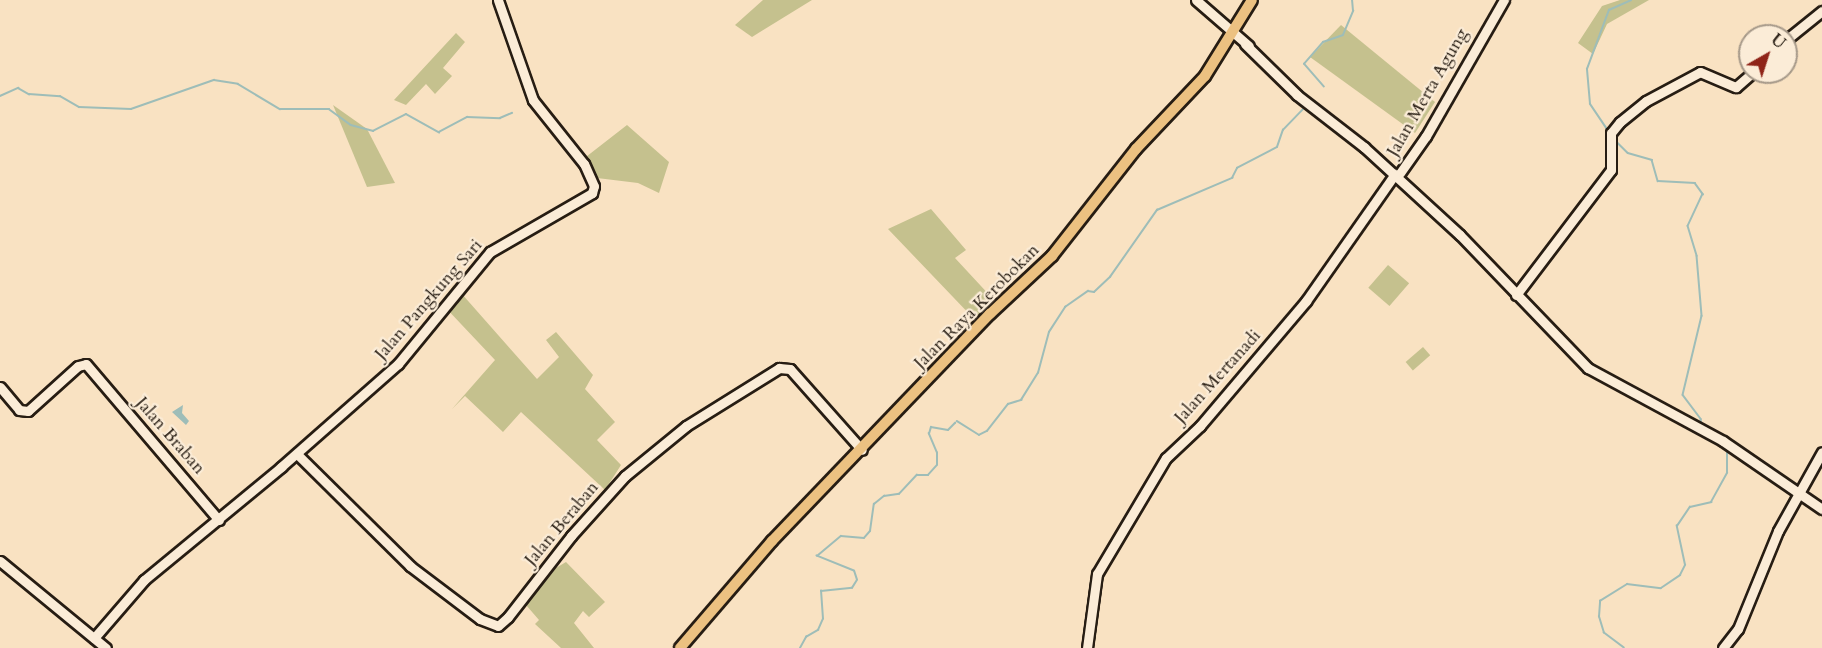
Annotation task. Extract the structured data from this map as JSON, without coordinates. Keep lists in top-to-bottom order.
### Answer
{
  "streets": {
    "main road": ["Jalan Raya Kerobokan"],
    "street": [
      "Jalan Merta Agung",
      "Jalan Pangkung Sari",
      "Jalan Mertanadi",
      "Jalan Braban",
      "Jalan Beraban"
    ]
  },
  "crossings": [
    ["Jalan Merta Agung", "Jalan Mertanadi"],
    ["Jalan Pangkung Sari", "Jalan Braban"],
    ["Jalan Pangkung Sari", "Jalan Beraban"],
    ["Jalan Raya Kerobokan", "Jalan Beraban"]
  ],
  "north": "top right"
}
